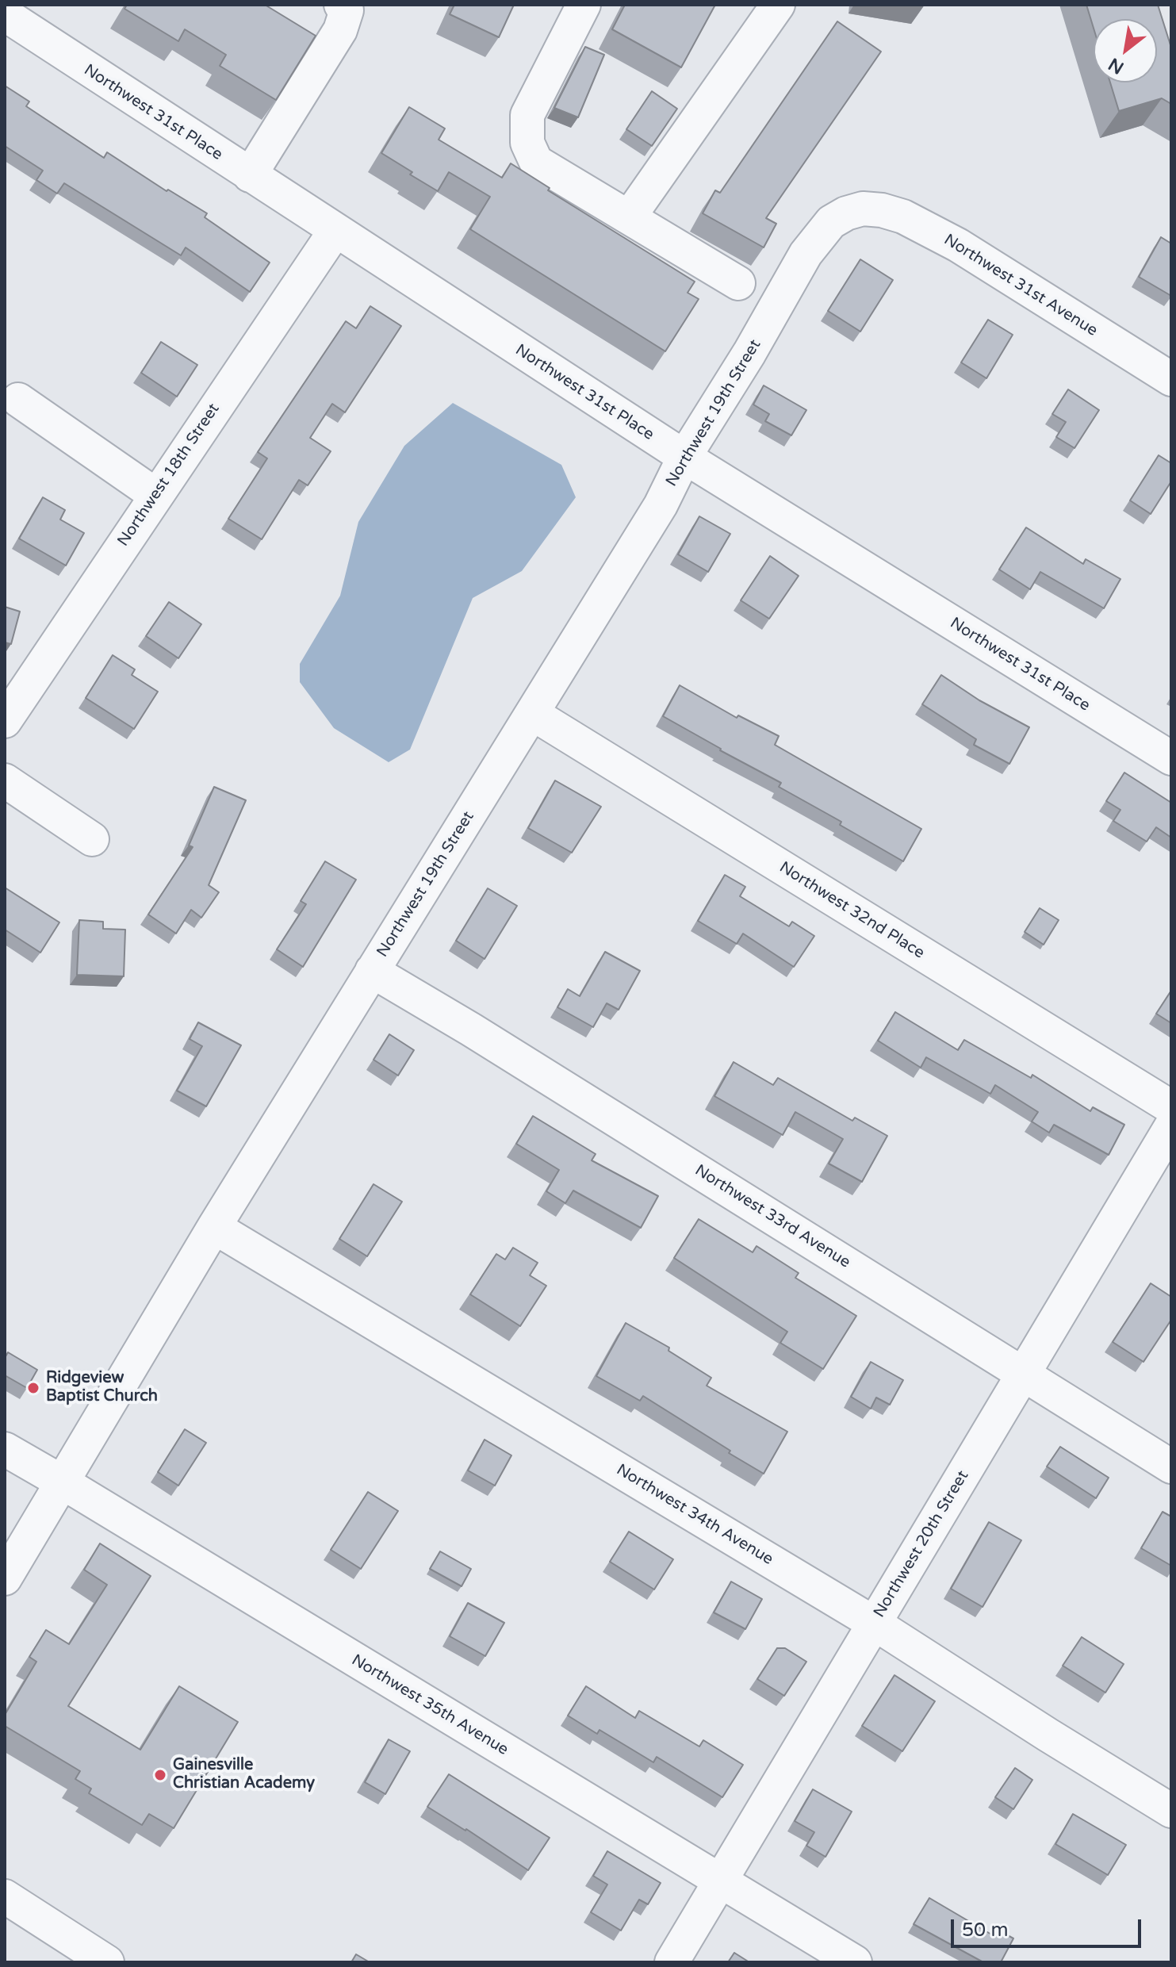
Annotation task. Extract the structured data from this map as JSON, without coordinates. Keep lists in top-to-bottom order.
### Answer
{
  "streets": {
    "street": [
      "Northwest 31st Place",
      "Northwest 31st Avenue",
      "Northwest 19th Street",
      "Northwest 18th Street",
      "Northwest 32nd Place",
      "Northwest 33rd Avenue",
      "Northwest 34th Avenue",
      "Northwest 20th Street",
      "Northwest 35th Avenue"
    ]
  },
  "crossings": [
    ["Northwest 31st Place", "Northwest 19th Street"],
    ["Northwest 31st Place", "Northwest 18th Street"],
    ["Northwest 31st Avenue", "Northwest 19th Street"],
    ["Northwest 19th Street", "Northwest 32nd Place"],
    ["Northwest 19th Street", "Northwest 33rd Avenue"],
    ["Northwest 19th Street", "Northwest 34th Avenue"],
    ["Northwest 19th Street", "Northwest 35th Avenue"],
    ["Northwest 33rd Avenue", "Northwest 20th Street"],
    ["Northwest 34th Avenue", "Northwest 20th Street"],
    ["Northwest 20th Street", "Northwest 35th Avenue"]
  ],
  "places": ["Ridgeview Baptist Church", "Gainesville Christian Academy"],
  "scale_bar": "50 m",
  "north": "bottom left"
}
